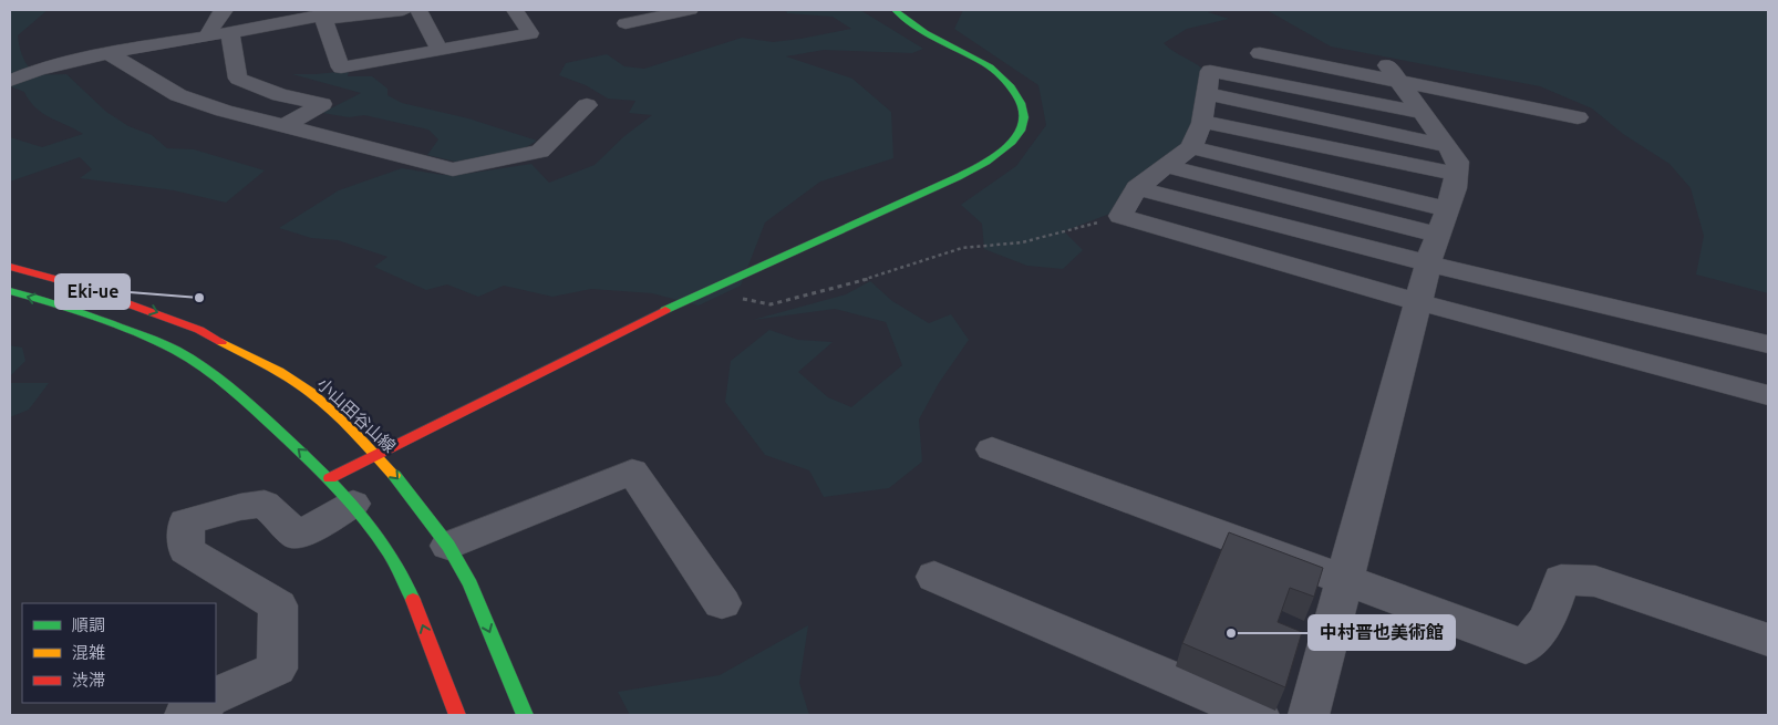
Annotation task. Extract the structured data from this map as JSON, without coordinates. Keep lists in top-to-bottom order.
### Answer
{
  "streets": {
    "main road": ["小山田谷山線"]
  },
  "places": ["Eki-ue", "中村晋也美術館"],
  "legend": ["順調", "混雑", "渋滞"]
}
